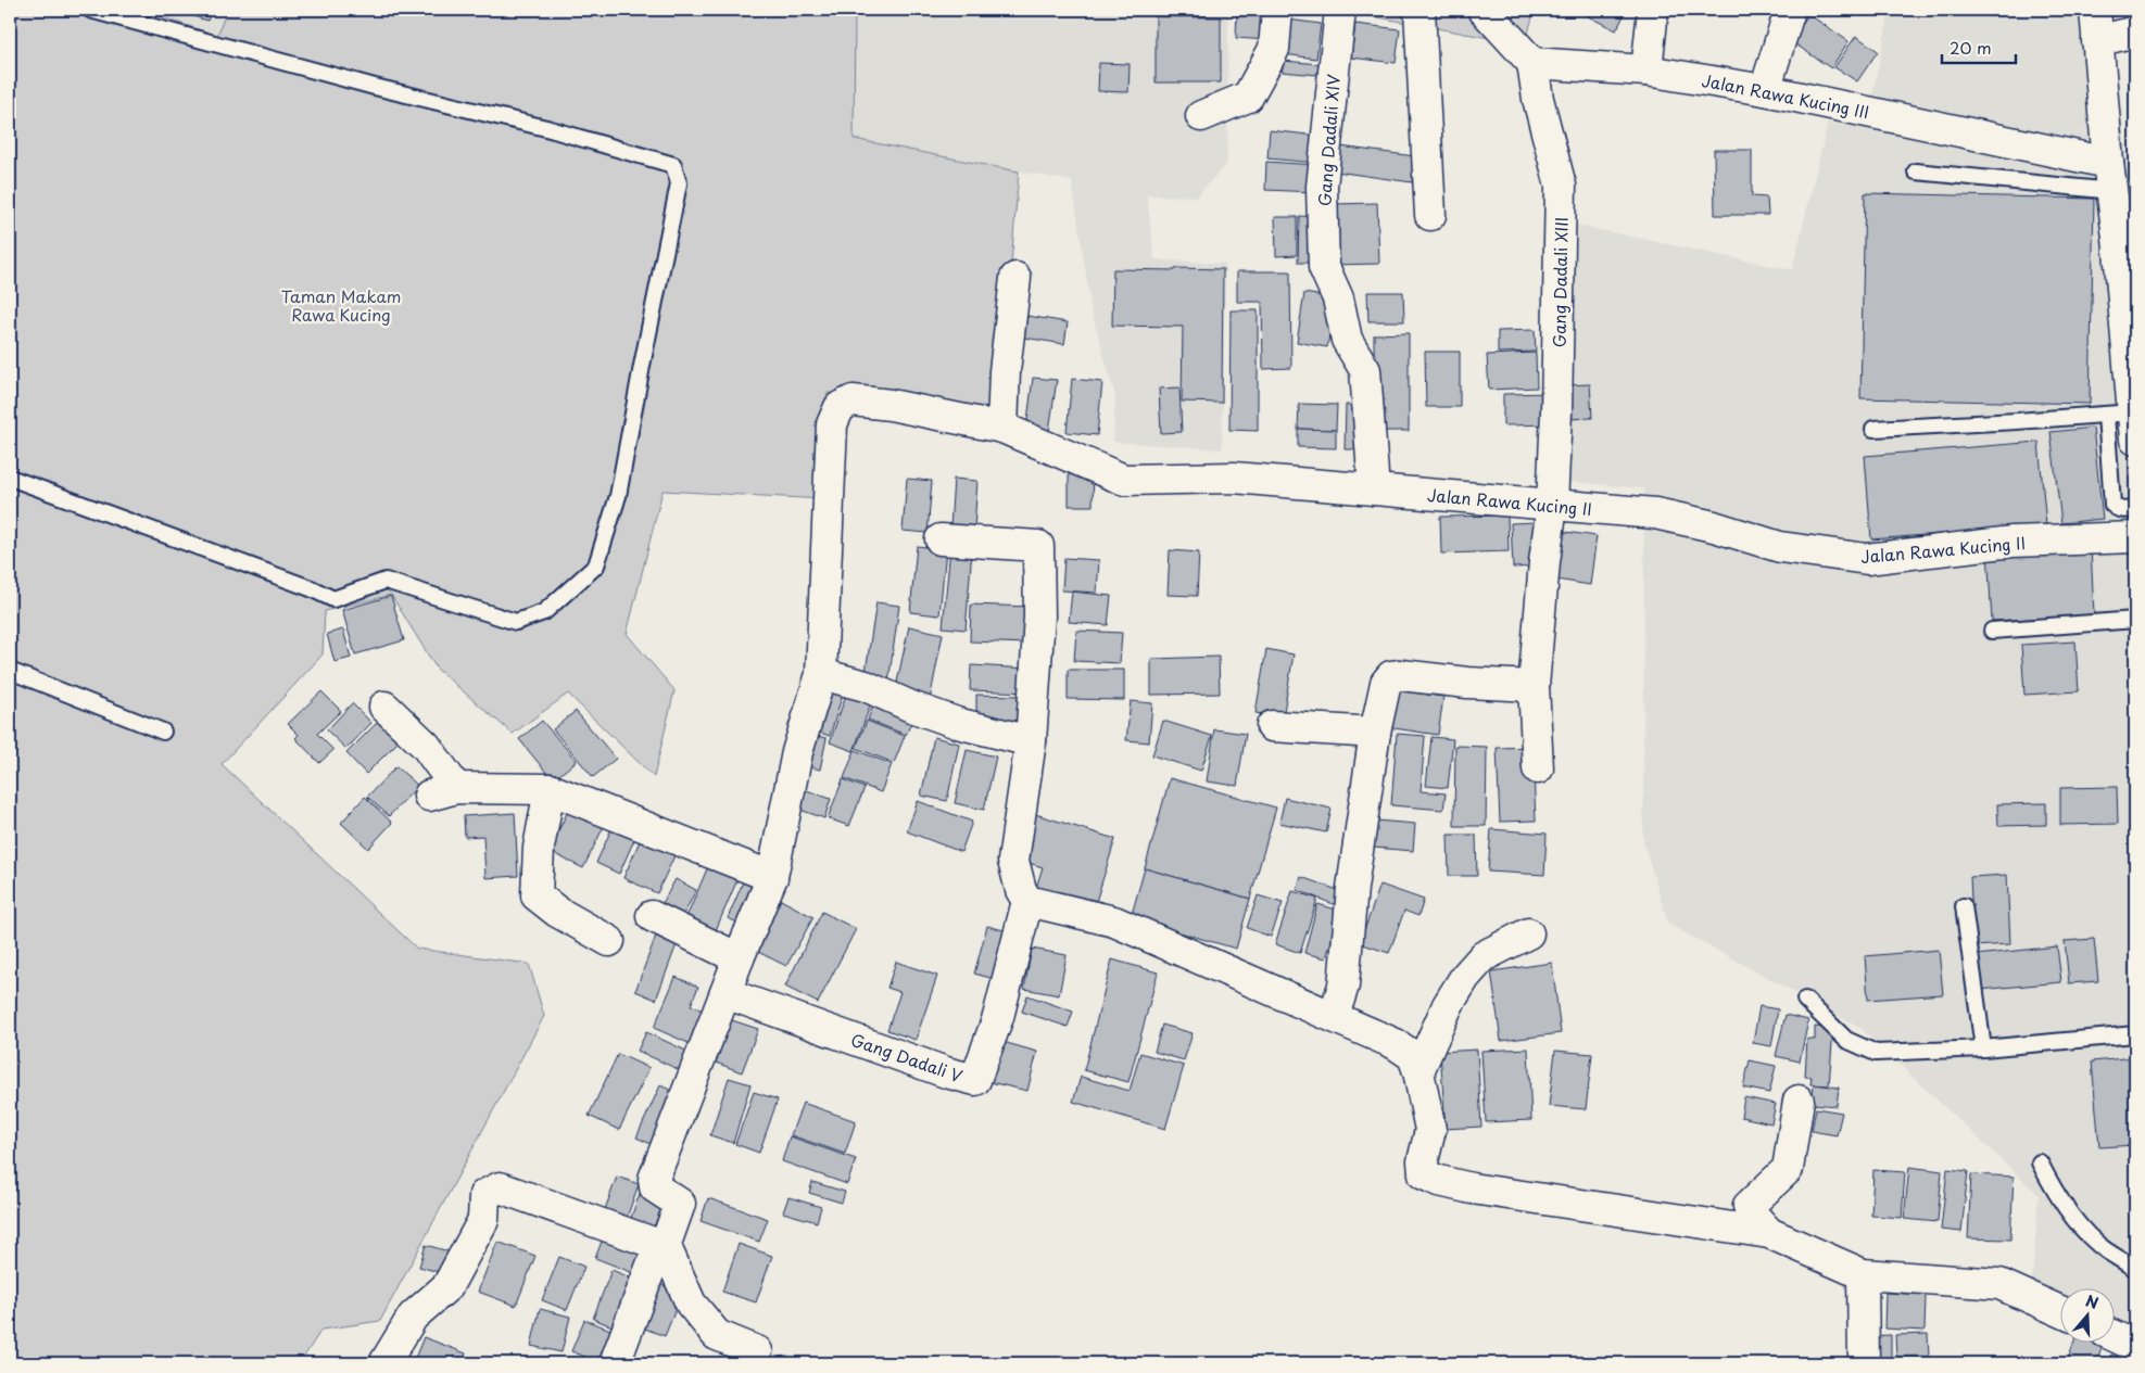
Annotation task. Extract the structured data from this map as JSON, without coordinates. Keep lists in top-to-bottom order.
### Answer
{
  "streets": {
    "street": [
      "Jalan Rawa Kucing III",
      "Gang Dadali XIV",
      "Gang Dadali XIII",
      "Jalan Rawa Kucing II",
      "Gang Dadali V"
    ]
  },
  "crossings": [
    ["Jalan Rawa Kucing III", "Gang Dadali XIII"],
    ["Gang Dadali XIV", "Jalan Rawa Kucing II"],
    ["Gang Dadali XIII", "Jalan Rawa Kucing II"],
    ["Jalan Rawa Kucing II", "Gang Dadali V"]
  ],
  "parks": ["Taman Makam Rawa Kucing"],
  "scale_bar": "20 m",
  "north": "top"
}
